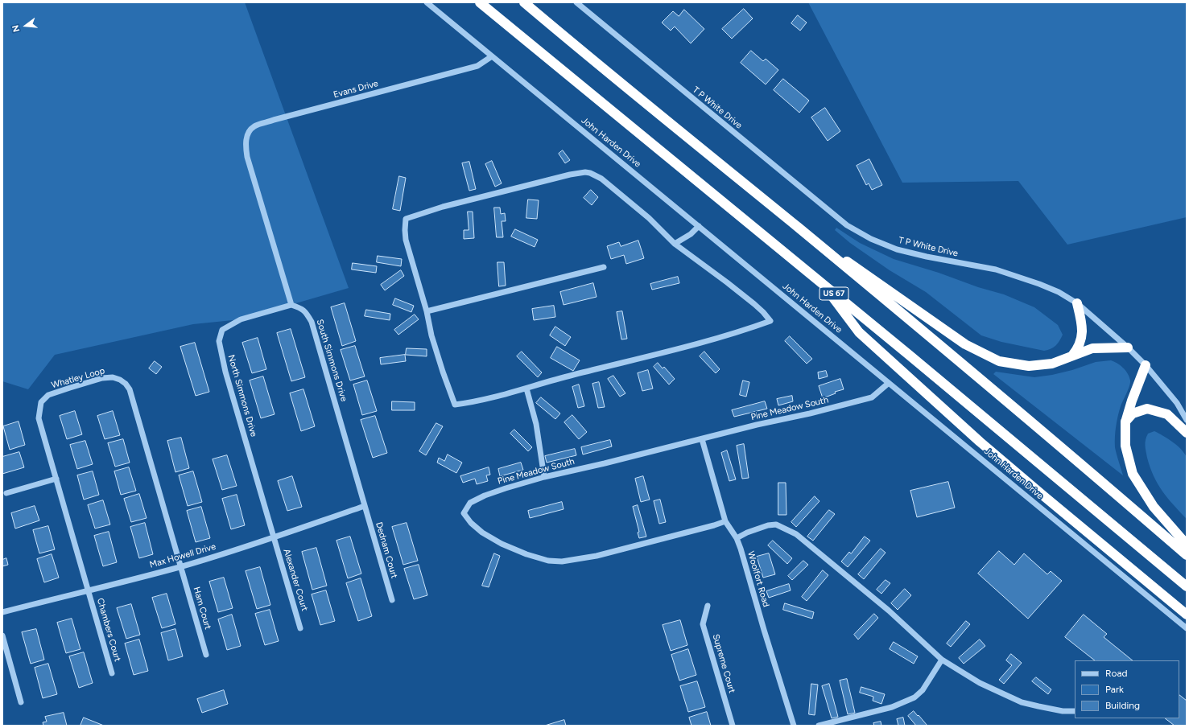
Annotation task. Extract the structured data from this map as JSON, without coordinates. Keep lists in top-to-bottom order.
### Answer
{
  "streets": {
    "highway": ["US 67"],
    "street": [
      "Evans Drive",
      "T P White Drive",
      "John Harden Drive",
      "South Simmons Drive",
      "Whatley Loop",
      "North Simmons Drive",
      "Pine Meadow South",
      "Dednam Court",
      "Max Howell Drive",
      "Woolfort Road",
      "Alexander Court",
      "Ham Court",
      "Chambers Court",
      "Supreme Court"
    ]
  },
  "crossings": [
    ["Evans Drive", "John Harden Drive"],
    ["Evans Drive", "South Simmons Drive"],
    ["Evans Drive", "North Simmons Drive"],
    ["John Harden Drive", "Pine Meadow South"],
    ["South Simmons Drive", "North Simmons Drive"],
    ["South Simmons Drive", "Dednam Court"],
    ["South Simmons Drive", "Max Howell Drive"],
    ["Whatley Loop", "Max Howell Drive"],
    ["Whatley Loop", "Ham Court"],
    ["Whatley Loop", "Chambers Court"],
    ["North Simmons Drive", "Max Howell Drive"],
    ["North Simmons Drive", "Alexander Court"],
    ["Pine Meadow South", "Woolfort Road"],
    ["Dednam Court", "Max Howell Drive"],
    ["Max Howell Drive", "Alexander Court"],
    ["Max Howell Drive", "Ham Court"],
    ["Max Howell Drive", "Chambers Court"]
  ],
  "legend": ["Road", "Park", "Building"],
  "north": "left"
}
